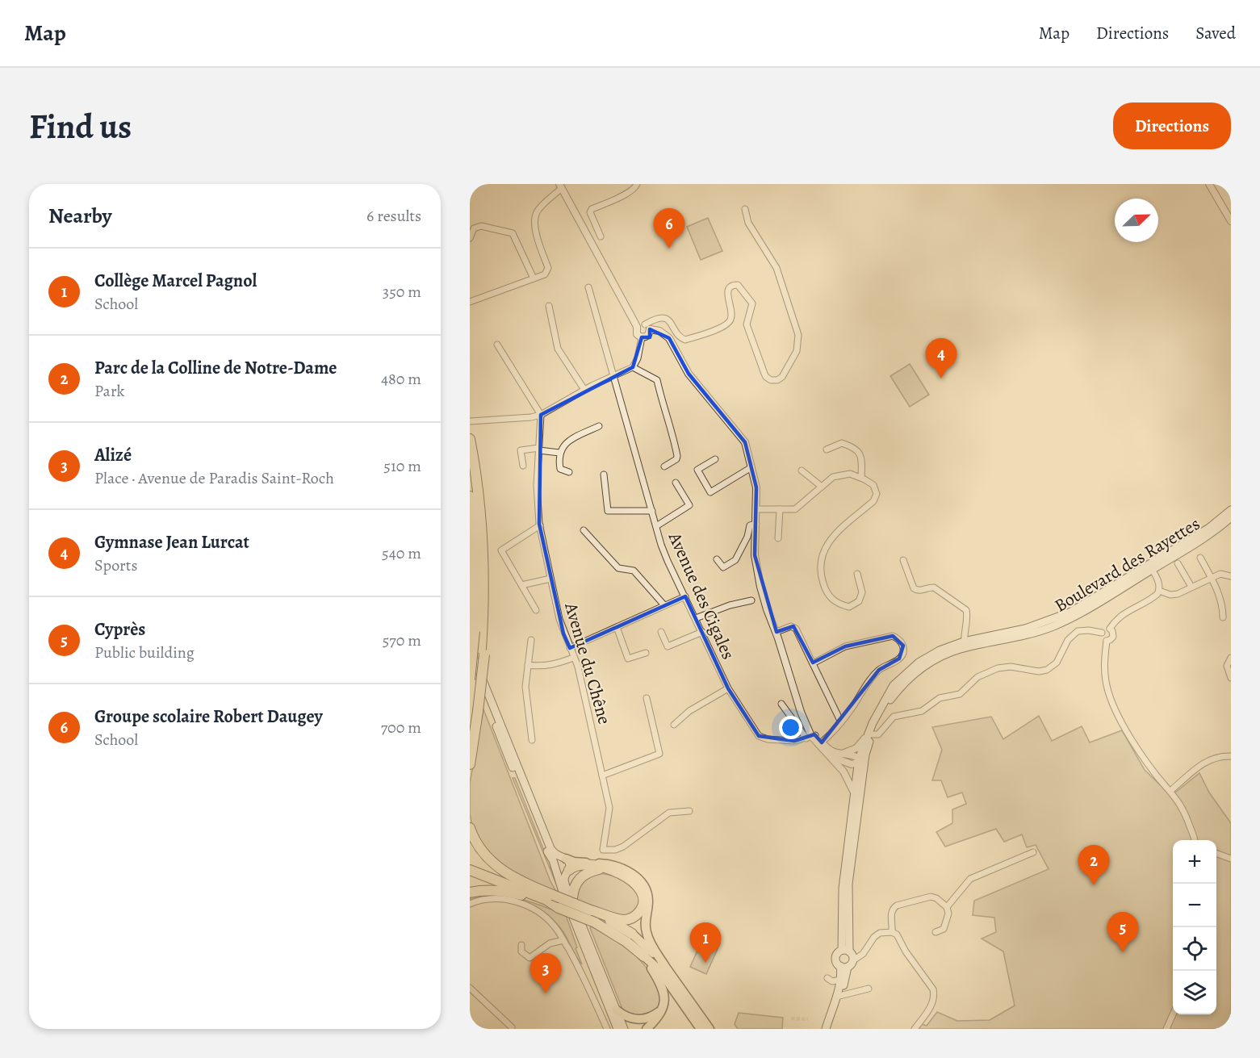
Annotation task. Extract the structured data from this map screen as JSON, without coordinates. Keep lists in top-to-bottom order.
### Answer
{
  "streets": {
    "main road": ["Boulevard des Rayettes"],
    "street": ["Avenue des Cigales", "Avenue du Chêne"]
  },
  "north": "top right",
  "page": {
    "header": "Map",
    "nav": ["Map", "Directions", "Saved"],
    "buttons": "Directions",
    "title": "Find us",
    "heading": ["Nearby", "6 results"],
    "pins": [
      "6",
      "4",
      "2",
      "5",
      "1",
      "3"
    ],
    "list": [
      {
        "mark": "1",
        "name": "Collège Marcel Pagnol",
        "note": "School",
        "value": "350 m"
      },
      {
        "mark": "2",
        "name": "Parc de la Colline de Notre-Dame",
        "note": "Park",
        "value": "480 m"
      },
      {
        "mark": "3",
        "name": "Alizé",
        "note": "Place · Avenue de Paradis Saint-Roch",
        "value": "510 m"
      },
      {
        "mark": "4",
        "name": "Gymnase Jean Lurcat",
        "note": "Sports",
        "value": "540 m"
      },
      {
        "mark": "5",
        "name": "Cyprès",
        "note": "Public building",
        "value": "570 m"
      },
      {
        "mark": "6",
        "name": "Groupe scolaire Robert Daugey",
        "note": "School",
        "value": "700 m"
      }
    ],
    "map_buttons": ["+", "−"]
  }
}
